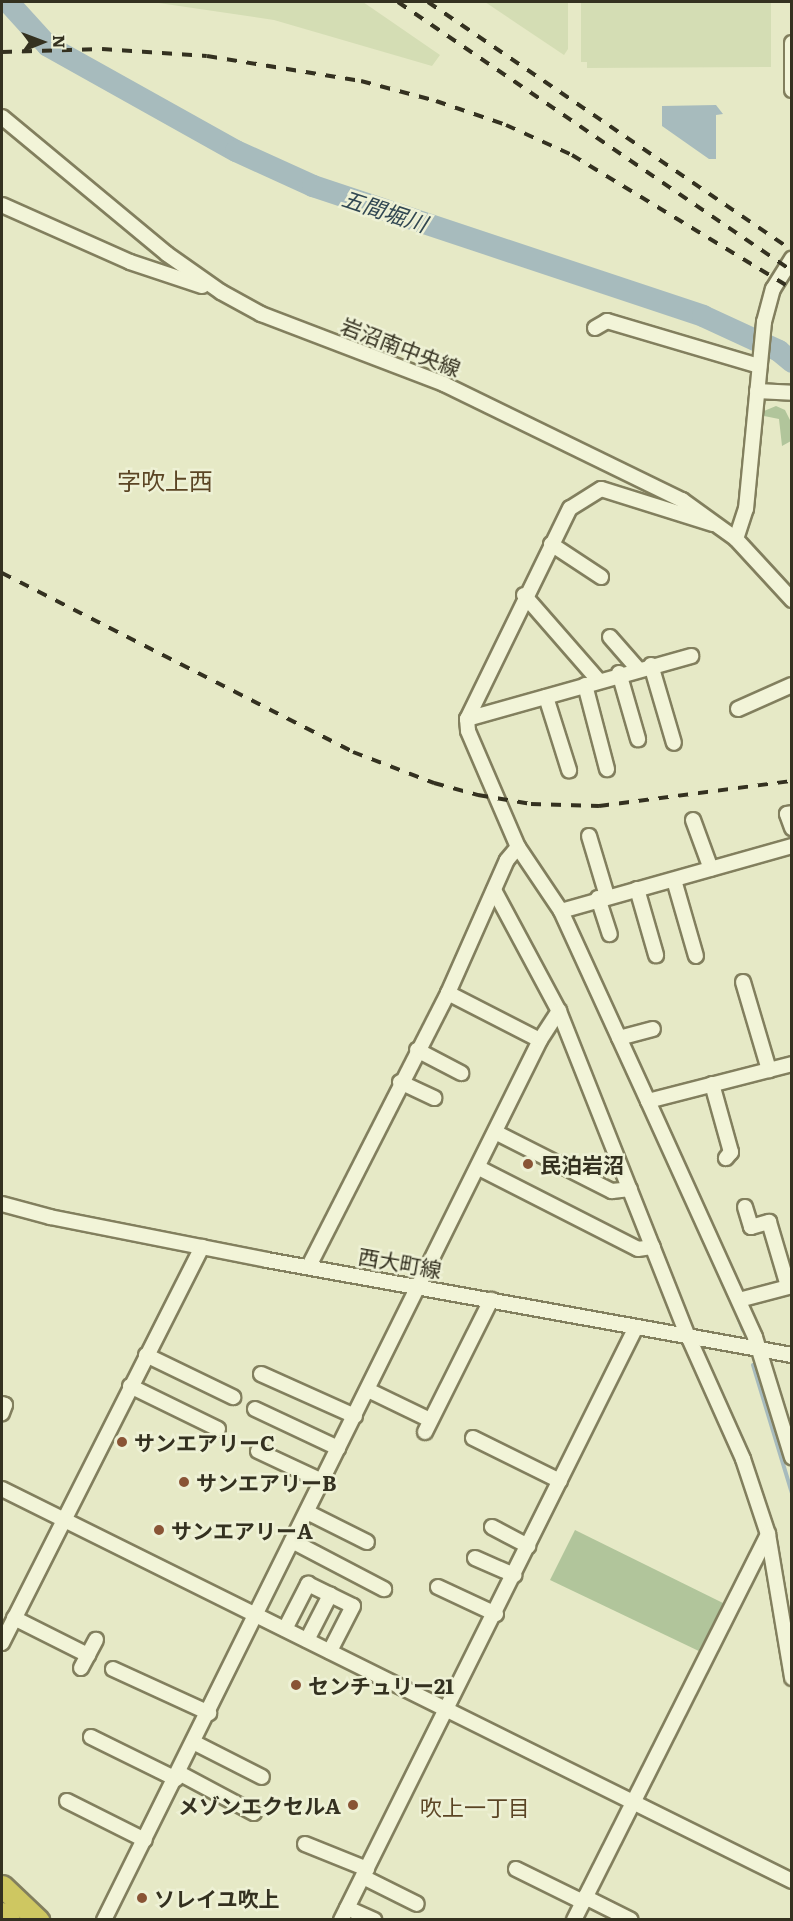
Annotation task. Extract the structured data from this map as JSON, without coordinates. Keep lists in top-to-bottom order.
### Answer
{
  "streets": {
    "street": ["岩沼南中央線", "西大町線"]
  },
  "districts": ["字吹上西", "吹上一丁目"],
  "water": ["五間堀川"],
  "places": [
    "民泊岩沼",
    "サンエアリーC",
    "サンエアリーB",
    "サンエアリーA",
    "センチュリー21",
    "メゾンエクセルA",
    "ソレイユ吹上"
  ],
  "north": "right"
}
